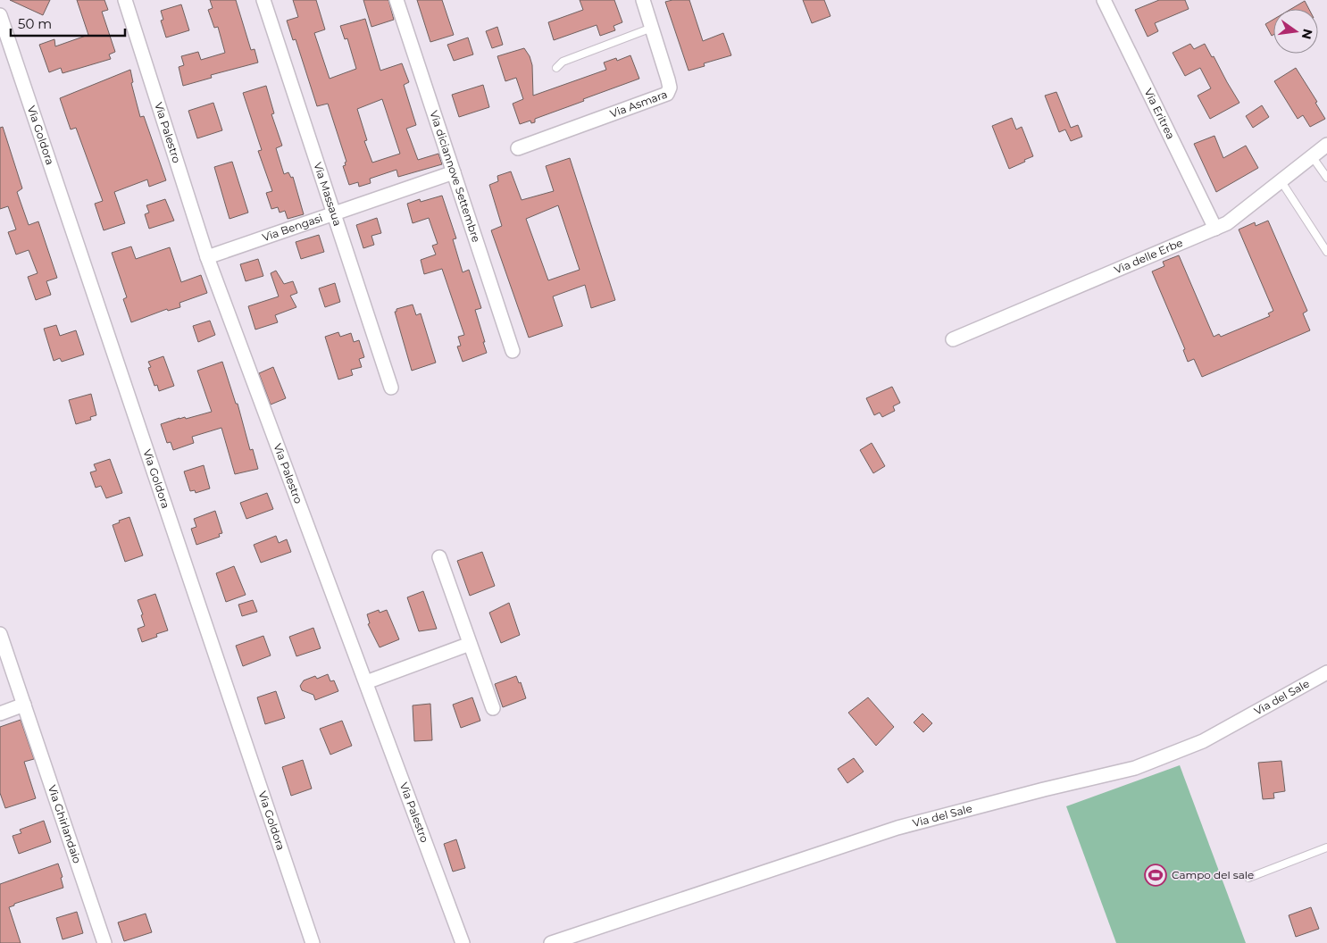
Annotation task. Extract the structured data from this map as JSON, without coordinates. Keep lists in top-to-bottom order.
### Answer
{
  "streets": {
    "street": [
      "Via Asmara",
      "Via Eritrea",
      "Via Palestro",
      "Via Goldora",
      "Via diciannove Settembre",
      "Via Massaua",
      "Via Bengasi",
      "Via delle Erbe",
      "Via del Sale",
      "Via Ghirlandaio"
    ]
  },
  "crossings": [
    ["Via Eritrea", "Via delle Erbe"],
    ["Via Palestro", "Via Bengasi"],
    ["Via diciannove Settembre", "Via Bengasi"],
    ["Via Massaua", "Via Bengasi"]
  ],
  "places": {
    "sports": ["Campo del sale"]
  },
  "scale_bar": "50 m",
  "north": "right"
}
